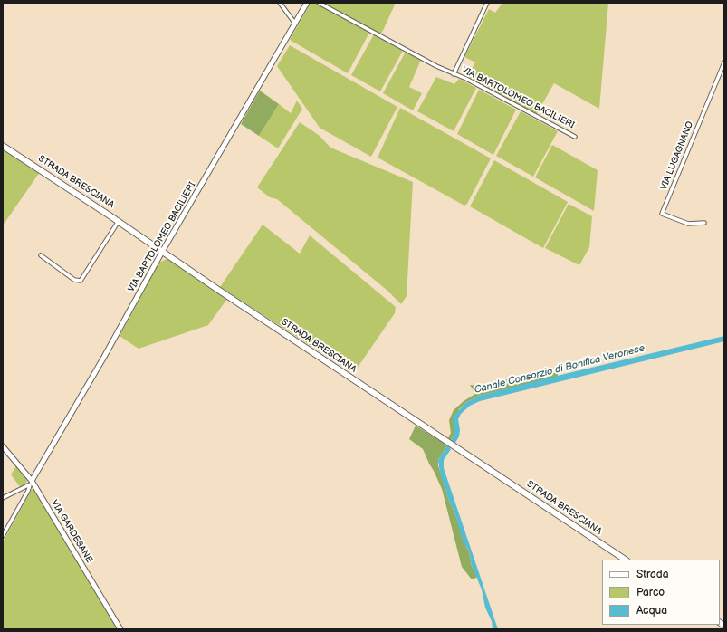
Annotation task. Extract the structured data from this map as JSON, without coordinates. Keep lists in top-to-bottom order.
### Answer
{
  "streets": {
    "main road": ["STRADA BRESCIANA"],
    "street": ["VIA BARTOLOMEO BACILIERI", "VIA LUGAGNANO", "VIA GARDESANE"]
  },
  "crossings": [
    ["VIA BARTOLOMEO BACILIERI", "STRADA BRESCIANA"],
    ["VIA BARTOLOMEO BACILIERI", "VIA GARDESANE"]
  ],
  "water": ["Canale Consorzio di Bonifica Veronese"],
  "legend": ["Strada", "Parco", "Acqua"]
}
